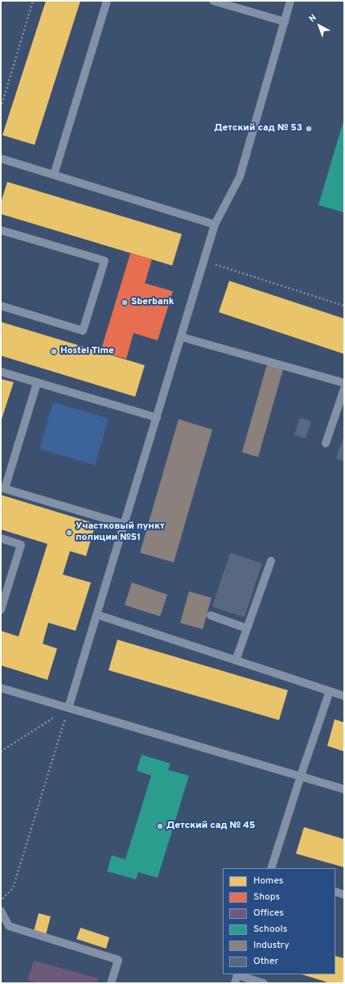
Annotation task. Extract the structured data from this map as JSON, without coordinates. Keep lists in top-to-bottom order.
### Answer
{
  "places": [
    "Детский сад № 53",
    "Sberbank",
    "Hostel Time",
    "Участковый пункт полиции №51",
    "Детский сад № 45"
  ],
  "legend": [
    "Homes",
    "Shops",
    "Offices",
    "Schools",
    "Industry",
    "Other"
  ],
  "north": "top left"
}
